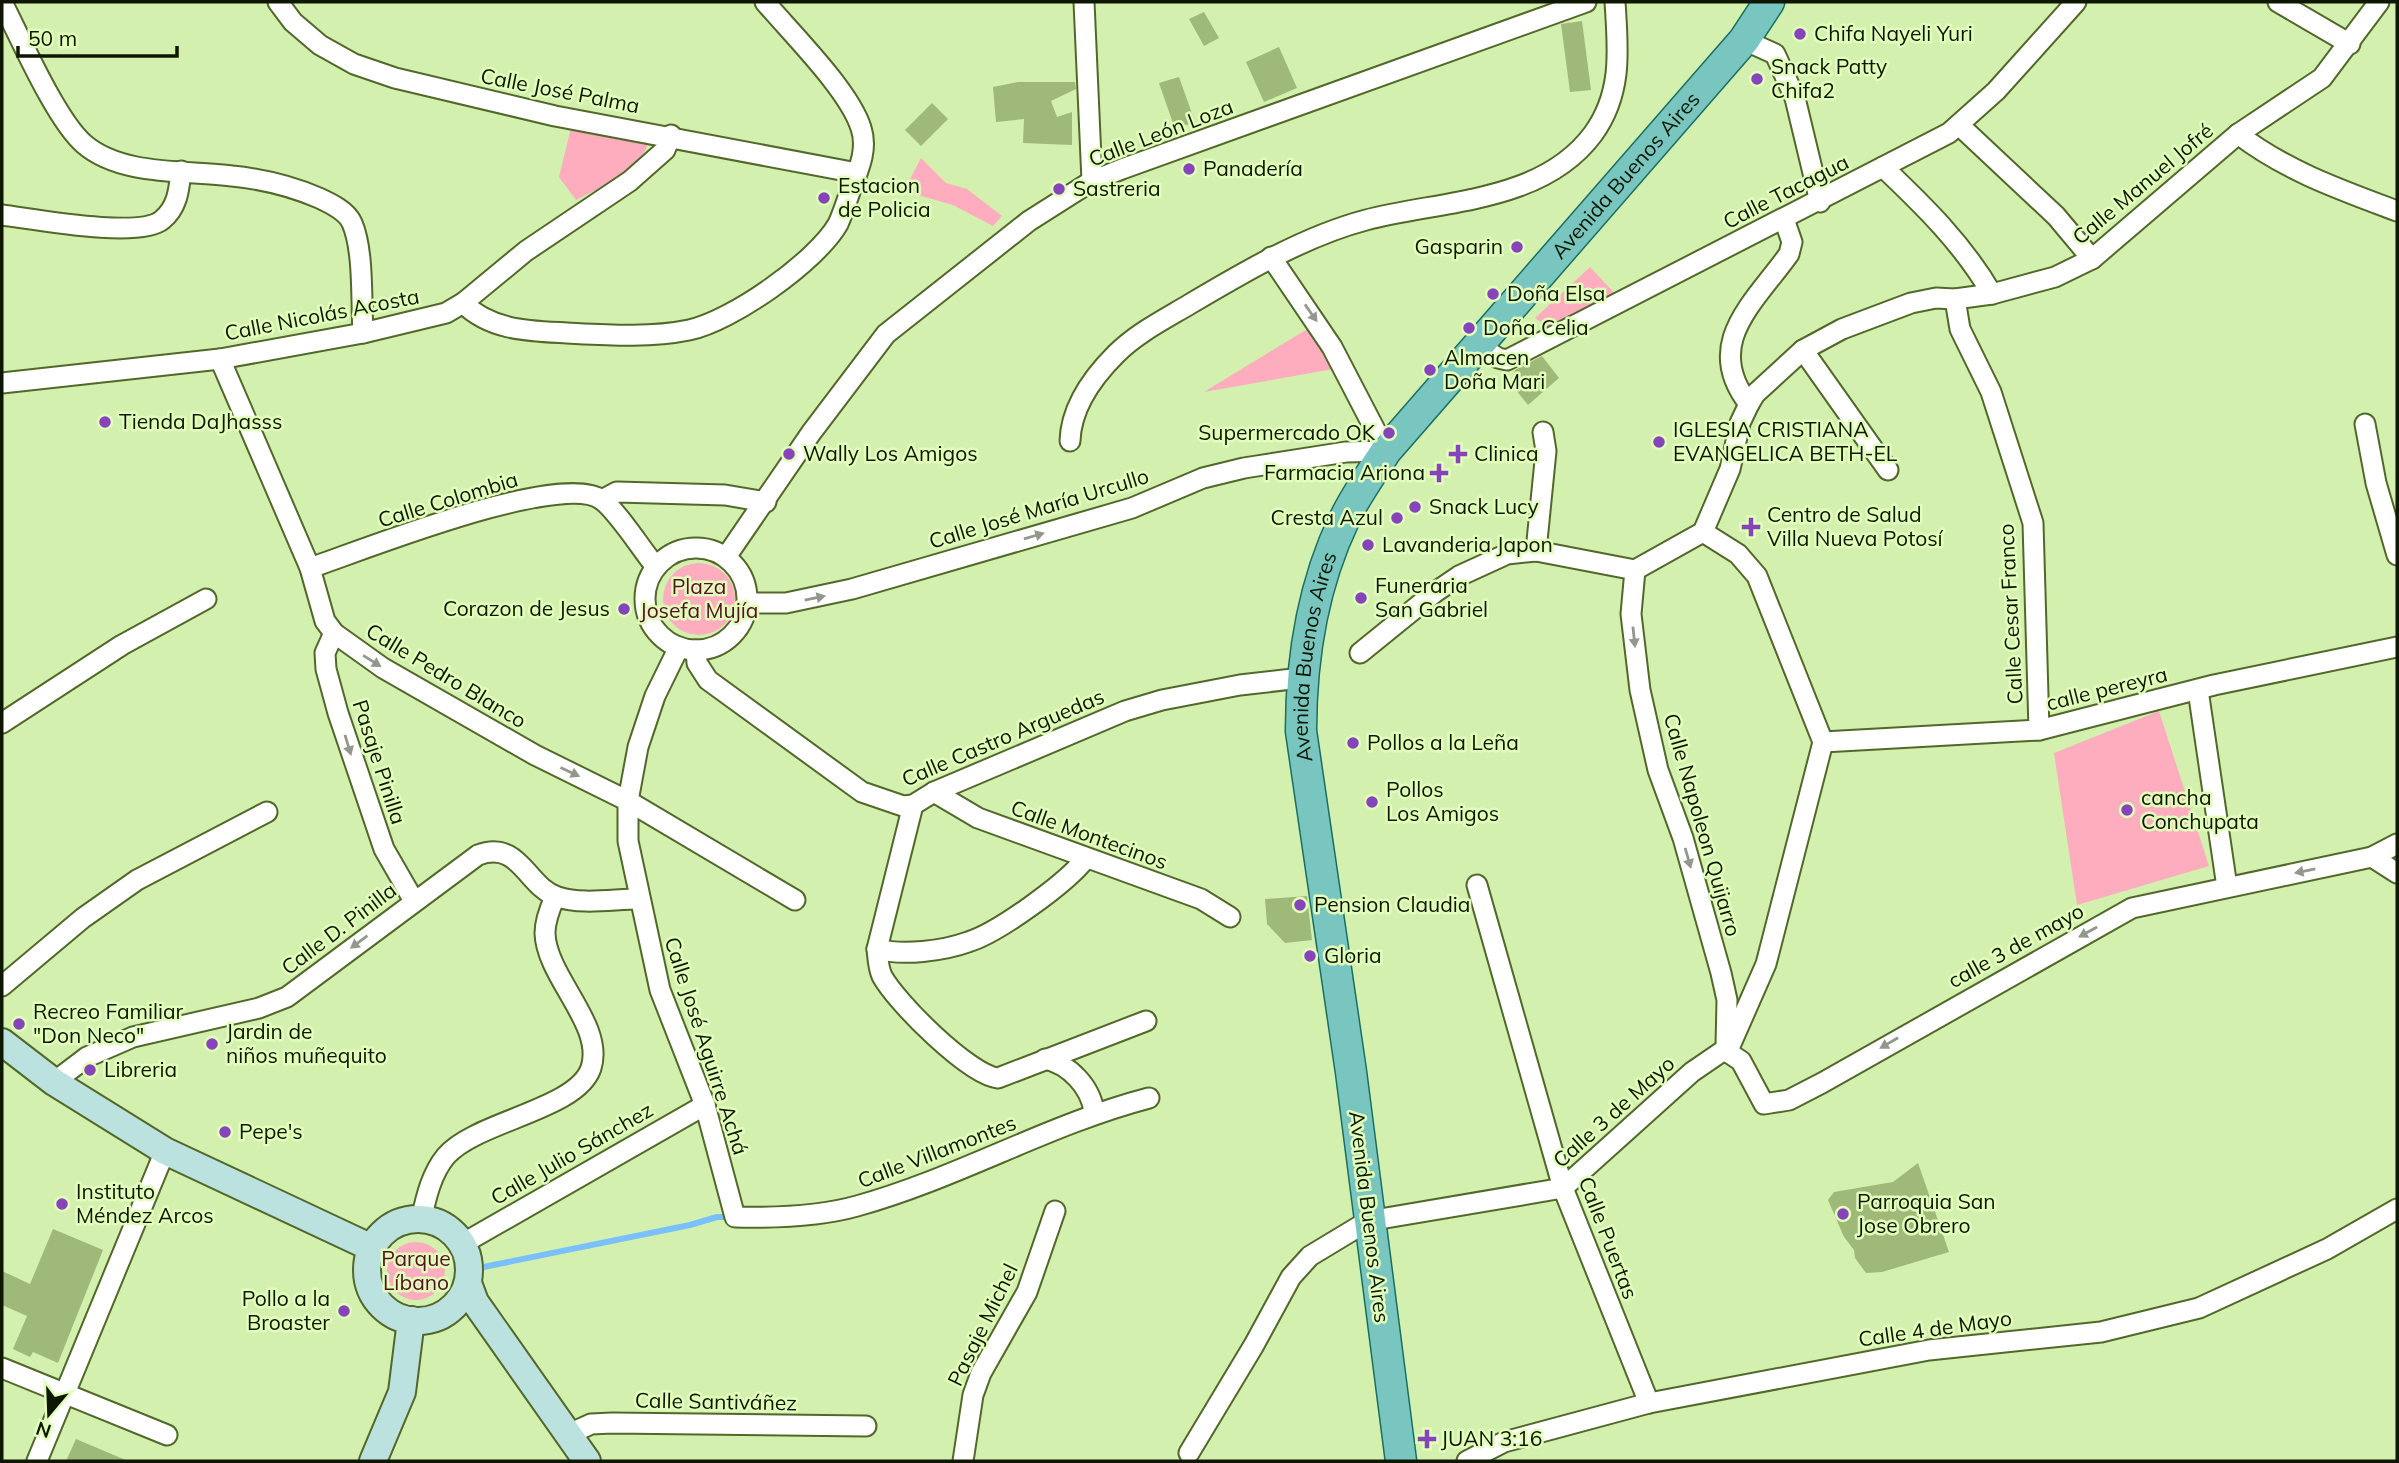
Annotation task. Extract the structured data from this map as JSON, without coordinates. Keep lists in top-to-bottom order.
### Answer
{
  "streets": {
    "main road": ["Avenida Buenos Aires"],
    "street": [
      "Calle José Palma",
      "Calle León Loza",
      "Calle Manuel Jofré",
      "Calle Tacagua",
      "Calle Nicolás Acosta",
      "Calle Colombia",
      "Calle José María Urcullo",
      "Calle Cesar Franco",
      "Calle Pedro Blanco",
      "calle pereyra",
      "Calle Castro Arguedas",
      "Pasaje Pinilla",
      "Calle Napoleon Quijarro",
      "Calle Montecinos",
      "Calle D. Pinilla",
      "calle 3 de mayo",
      "Calle José Aguirre Achá",
      "Calle 3 de Mayo",
      "Calle Villamontes",
      "Calle Julio Sánchez",
      "Calle Puertas",
      "Pasaje Michel",
      "Calle 4 de Mayo",
      "Calle Santiváñez"
    ]
  },
  "crossings": [
    ["Calle José Palma", "Calle Nicolás Acosta"],
    ["Calle León Loza", "Calle Colombia"],
    ["Calle León Loza", "Calle José María Urcullo"],
    ["Calle León Loza", "Calle Castro Arguedas"],
    ["Calle León Loza", "Calle José Aguirre Achá"],
    ["Avenida Buenos Aires", "Calle Tacagua"],
    ["Avenida Buenos Aires", "Calle José María Urcullo"],
    ["Avenida Buenos Aires", "Calle Castro Arguedas"],
    ["Avenida Buenos Aires", "Calle 3 de Mayo"],
    ["Calle Manuel Jofré", "Calle Cesar Franco"],
    ["Calle Nicolás Acosta", "Calle Pedro Blanco"],
    ["Calle Colombia", "Calle Pedro Blanco"],
    ["Calle José María Urcullo", "Calle Castro Arguedas"],
    ["Calle José María Urcullo", "Calle José Aguirre Achá"],
    ["Calle Cesar Franco", "calle pereyra"],
    ["Calle Pedro Blanco", "Pasaje Pinilla"],
    ["Calle Pedro Blanco", "Calle José Aguirre Achá"],
    ["Calle Castro Arguedas", "Calle Montecinos"],
    ["Calle Castro Arguedas", "Calle José Aguirre Achá"],
    ["Pasaje Pinilla", "Calle D. Pinilla"],
    ["Calle Napoleon Quijarro", "calle 3 de mayo"],
    ["Calle Napoleon Quijarro", "Calle 3 de Mayo"],
    ["calle 3 de mayo", "Calle 3 de Mayo"],
    ["Calle José Aguirre Achá", "Calle Villamontes"],
    ["Calle José Aguirre Achá", "Calle Julio Sánchez"],
    ["Calle 3 de Mayo", "Calle Puertas"],
    ["Calle Puertas", "Calle 4 de Mayo"]
  ],
  "one_way": [
    "Calle José María Urcullo",
    "Calle Pedro Blanco",
    "Pasaje Pinilla",
    "calle 3 de mayo"
  ],
  "parks": ["Plaza Josefa Mujía", "Parque Líbano"],
  "places": {
    "other": [
      "Chifa Nayeli Yuri",
      "Snack Patty Chifa2",
      "Panadería",
      "Sastreria",
      "Estacion de Policia",
      "Gasparin",
      "Doña Elsa",
      "Doña Celia",
      "Almacen Doña Mari",
      "Tienda DaJhasss",
      "Supermercado OK",
      "IGLESIA CRISTIANA EVANGELICA BETH-EL",
      "Wally Los Amigos",
      "Snack Lucy",
      "Cresta Azul",
      "Lavanderia Japon",
      "Funeraria San Gabriel",
      "Corazon de Jesus",
      "Pollos a la Leña",
      "Pollos Los Amigos",
      "cancha Conchupata",
      "Pension Claudia",
      "Gloria",
      "Recreo Familiar \"Don Neco\"",
      "Jardin de niños muñequito",
      "Libreria",
      "Pepe's",
      "Instituto Méndez Arcos",
      "Parroquia San Jose Obrero",
      "Pollo a la Broaster"
    ],
    "health": [
      "Clinica",
      "Farmacia Ariona",
      "Centro de Salud Villa Nueva Potosí",
      "JUAN 3:16"
    ]
  },
  "scale_bar": "50 m",
  "north": "bottom"
}
